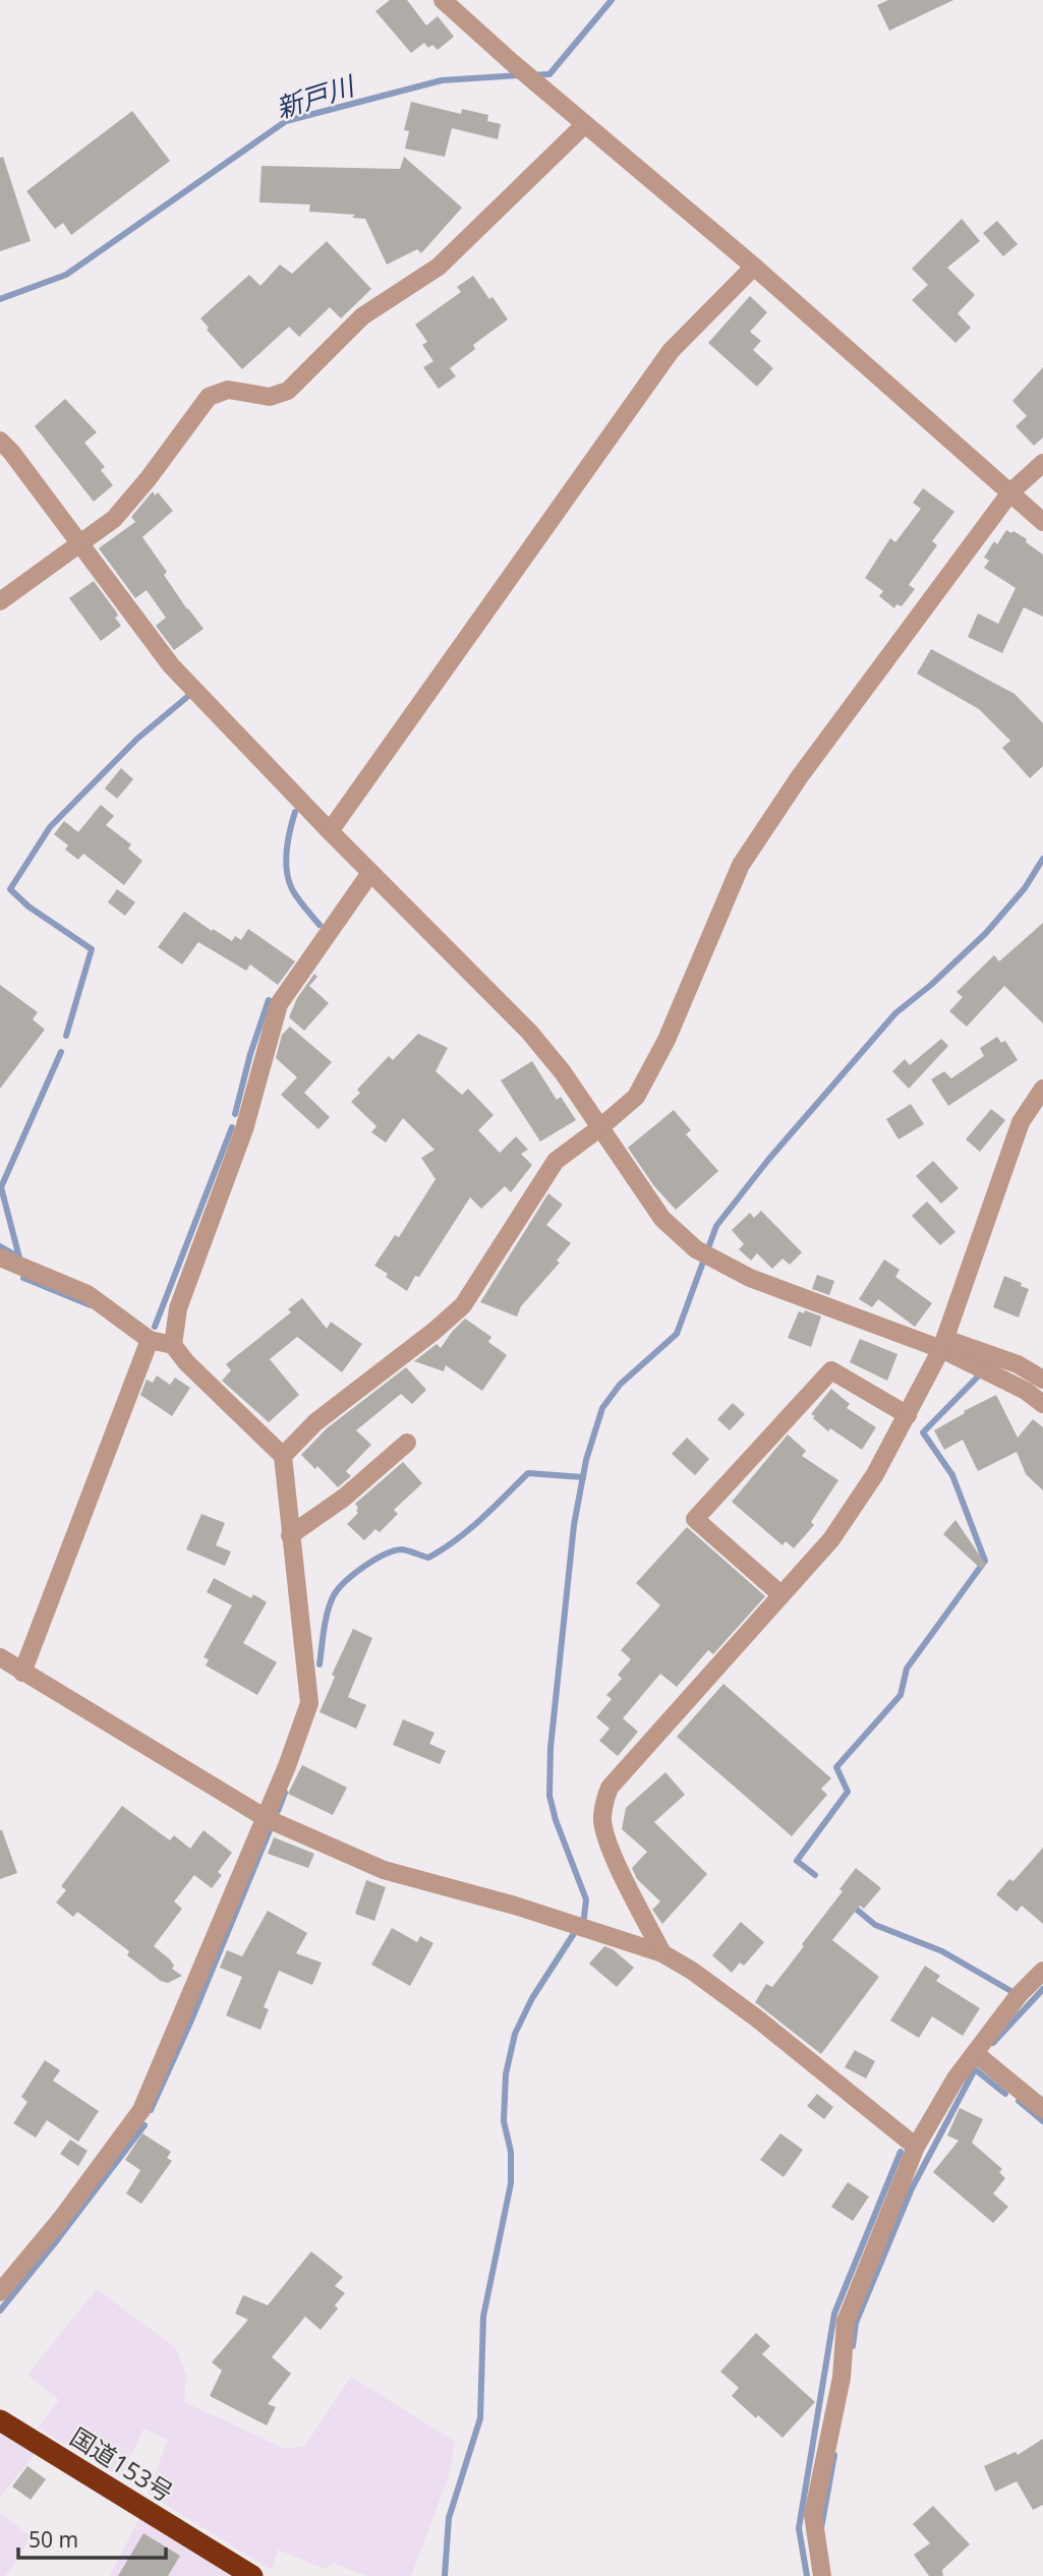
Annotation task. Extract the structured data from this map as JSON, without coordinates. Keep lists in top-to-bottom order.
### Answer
{
  "streets": {
    "highway": ["国道153号"]
  },
  "water": ["新戸川"],
  "scale_bar": "50 m"
}
